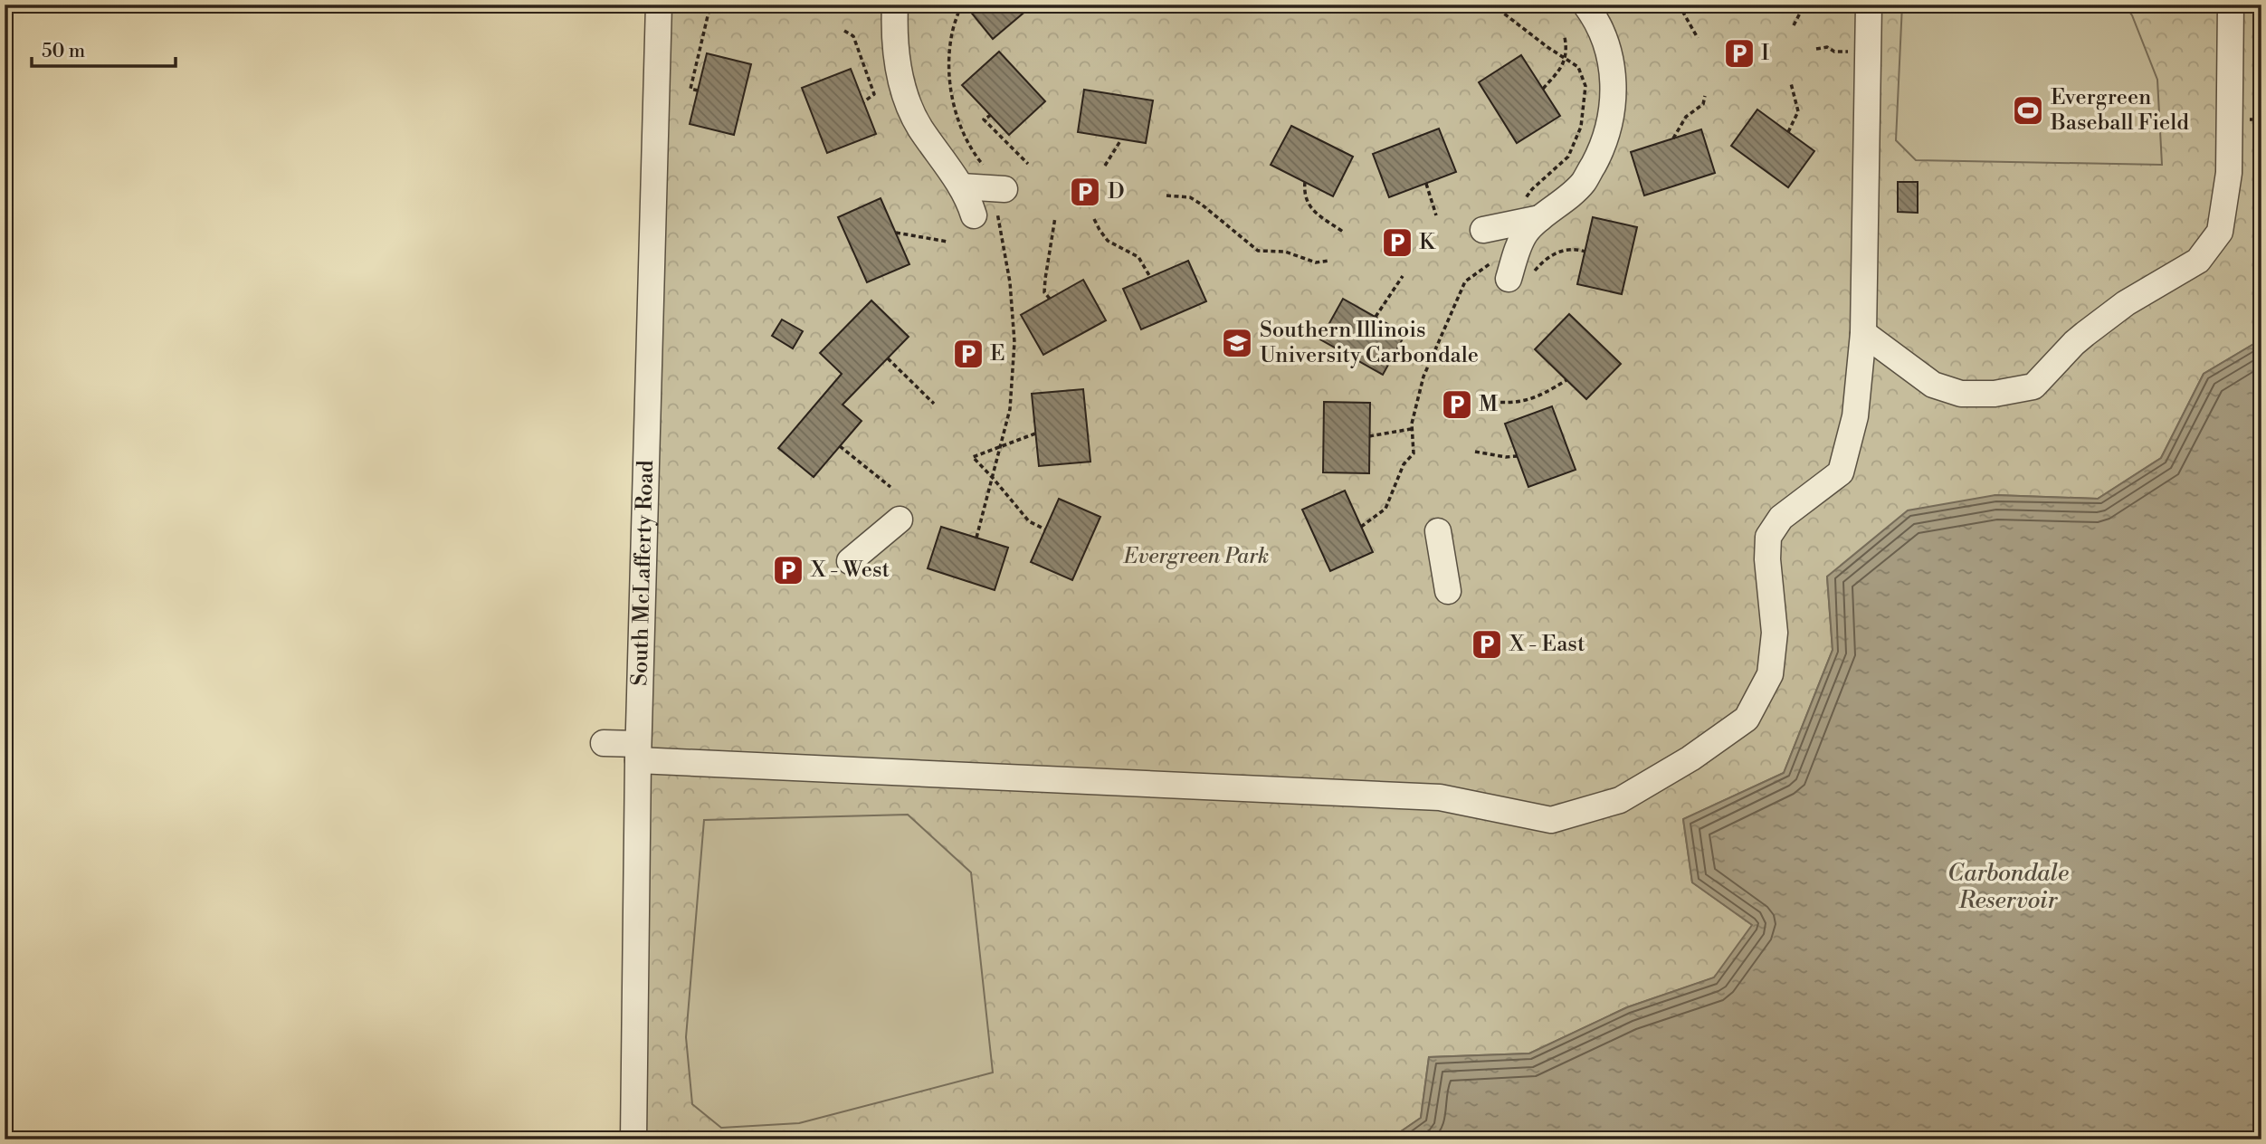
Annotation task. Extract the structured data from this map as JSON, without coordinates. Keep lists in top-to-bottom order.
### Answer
{
  "streets": {
    "street": ["South McLafferty Road"]
  },
  "water": ["Carbondale Reservoir"],
  "parks": ["Evergreen Park"],
  "places": {
    "parking": [
      "I",
      "D",
      "K",
      "E",
      "M",
      "X - West",
      "X - East"
    ],
    "sports": ["Evergreen Baseball Field"],
    "school or university": ["Southern Illinois University Carbondale"]
  },
  "scale_bar": "50 m"
}
